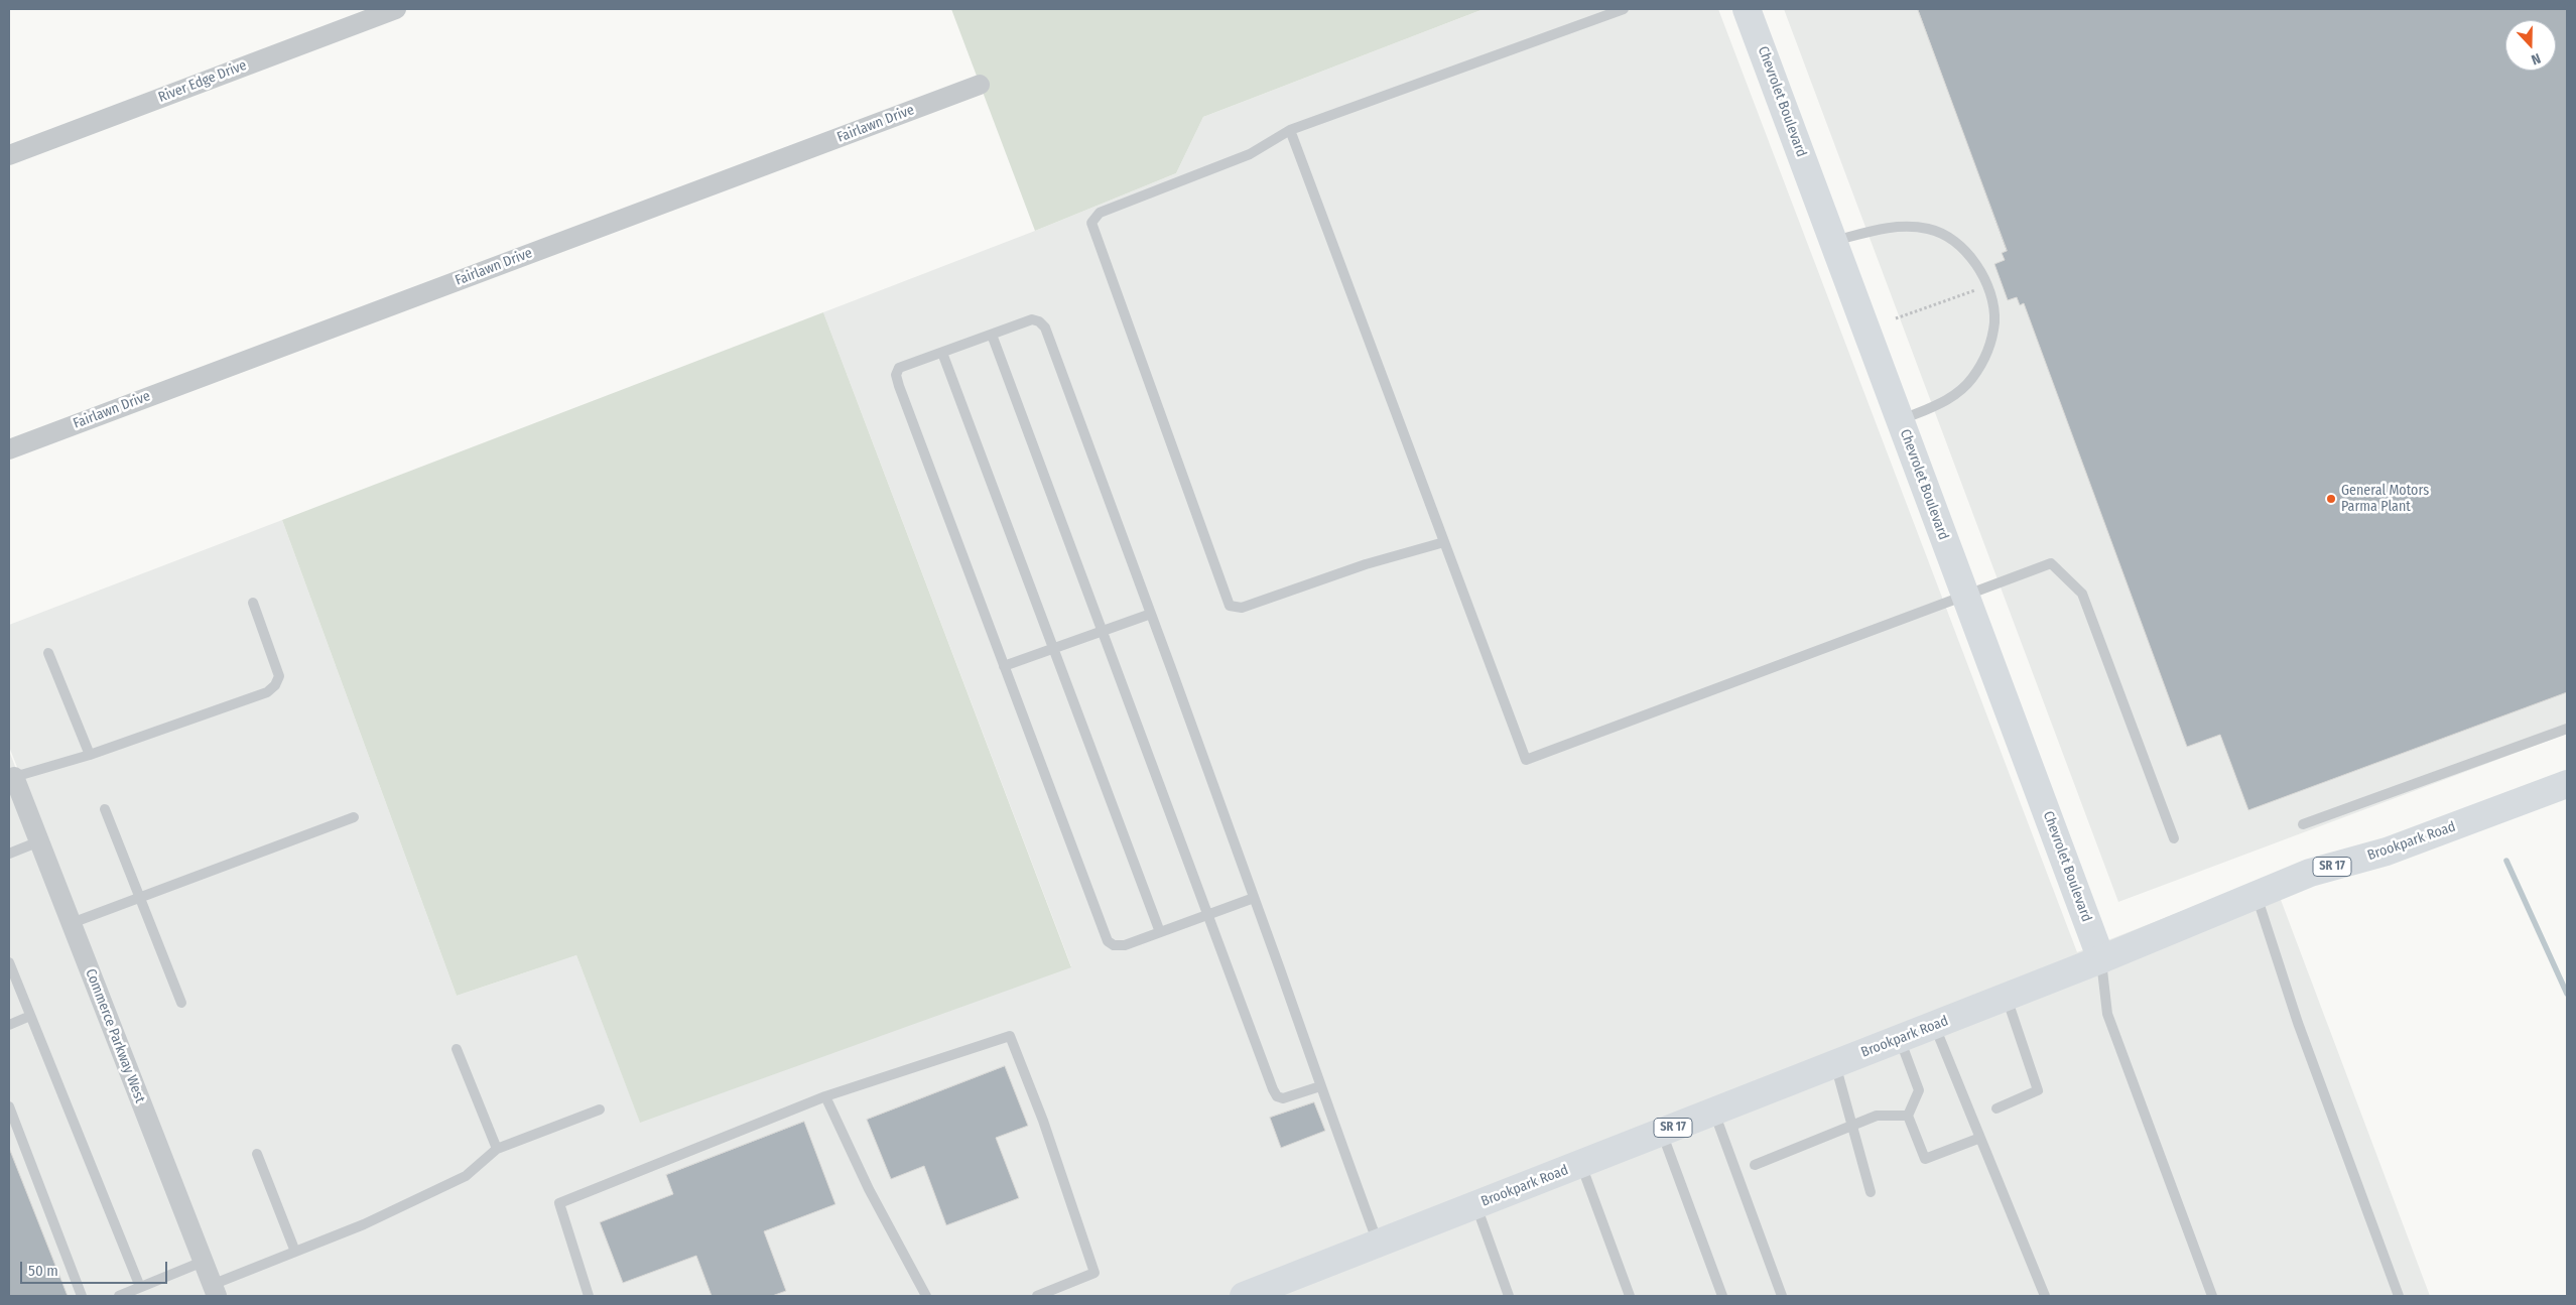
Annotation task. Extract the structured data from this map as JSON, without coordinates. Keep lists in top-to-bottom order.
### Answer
{
  "streets": {
    "main road": ["Chevrolet Boulevard", "Brookpark Road", "SR 17"],
    "street": ["River Edge Drive", "Fairlawn Drive", "Commerce Parkway West"]
  },
  "crossings": [
    ["Chevrolet Boulevard", "Brookpark Road"]
  ],
  "places": ["General Motors Parma Plant"],
  "scale_bar": "50 m",
  "north": "bottom"
}
